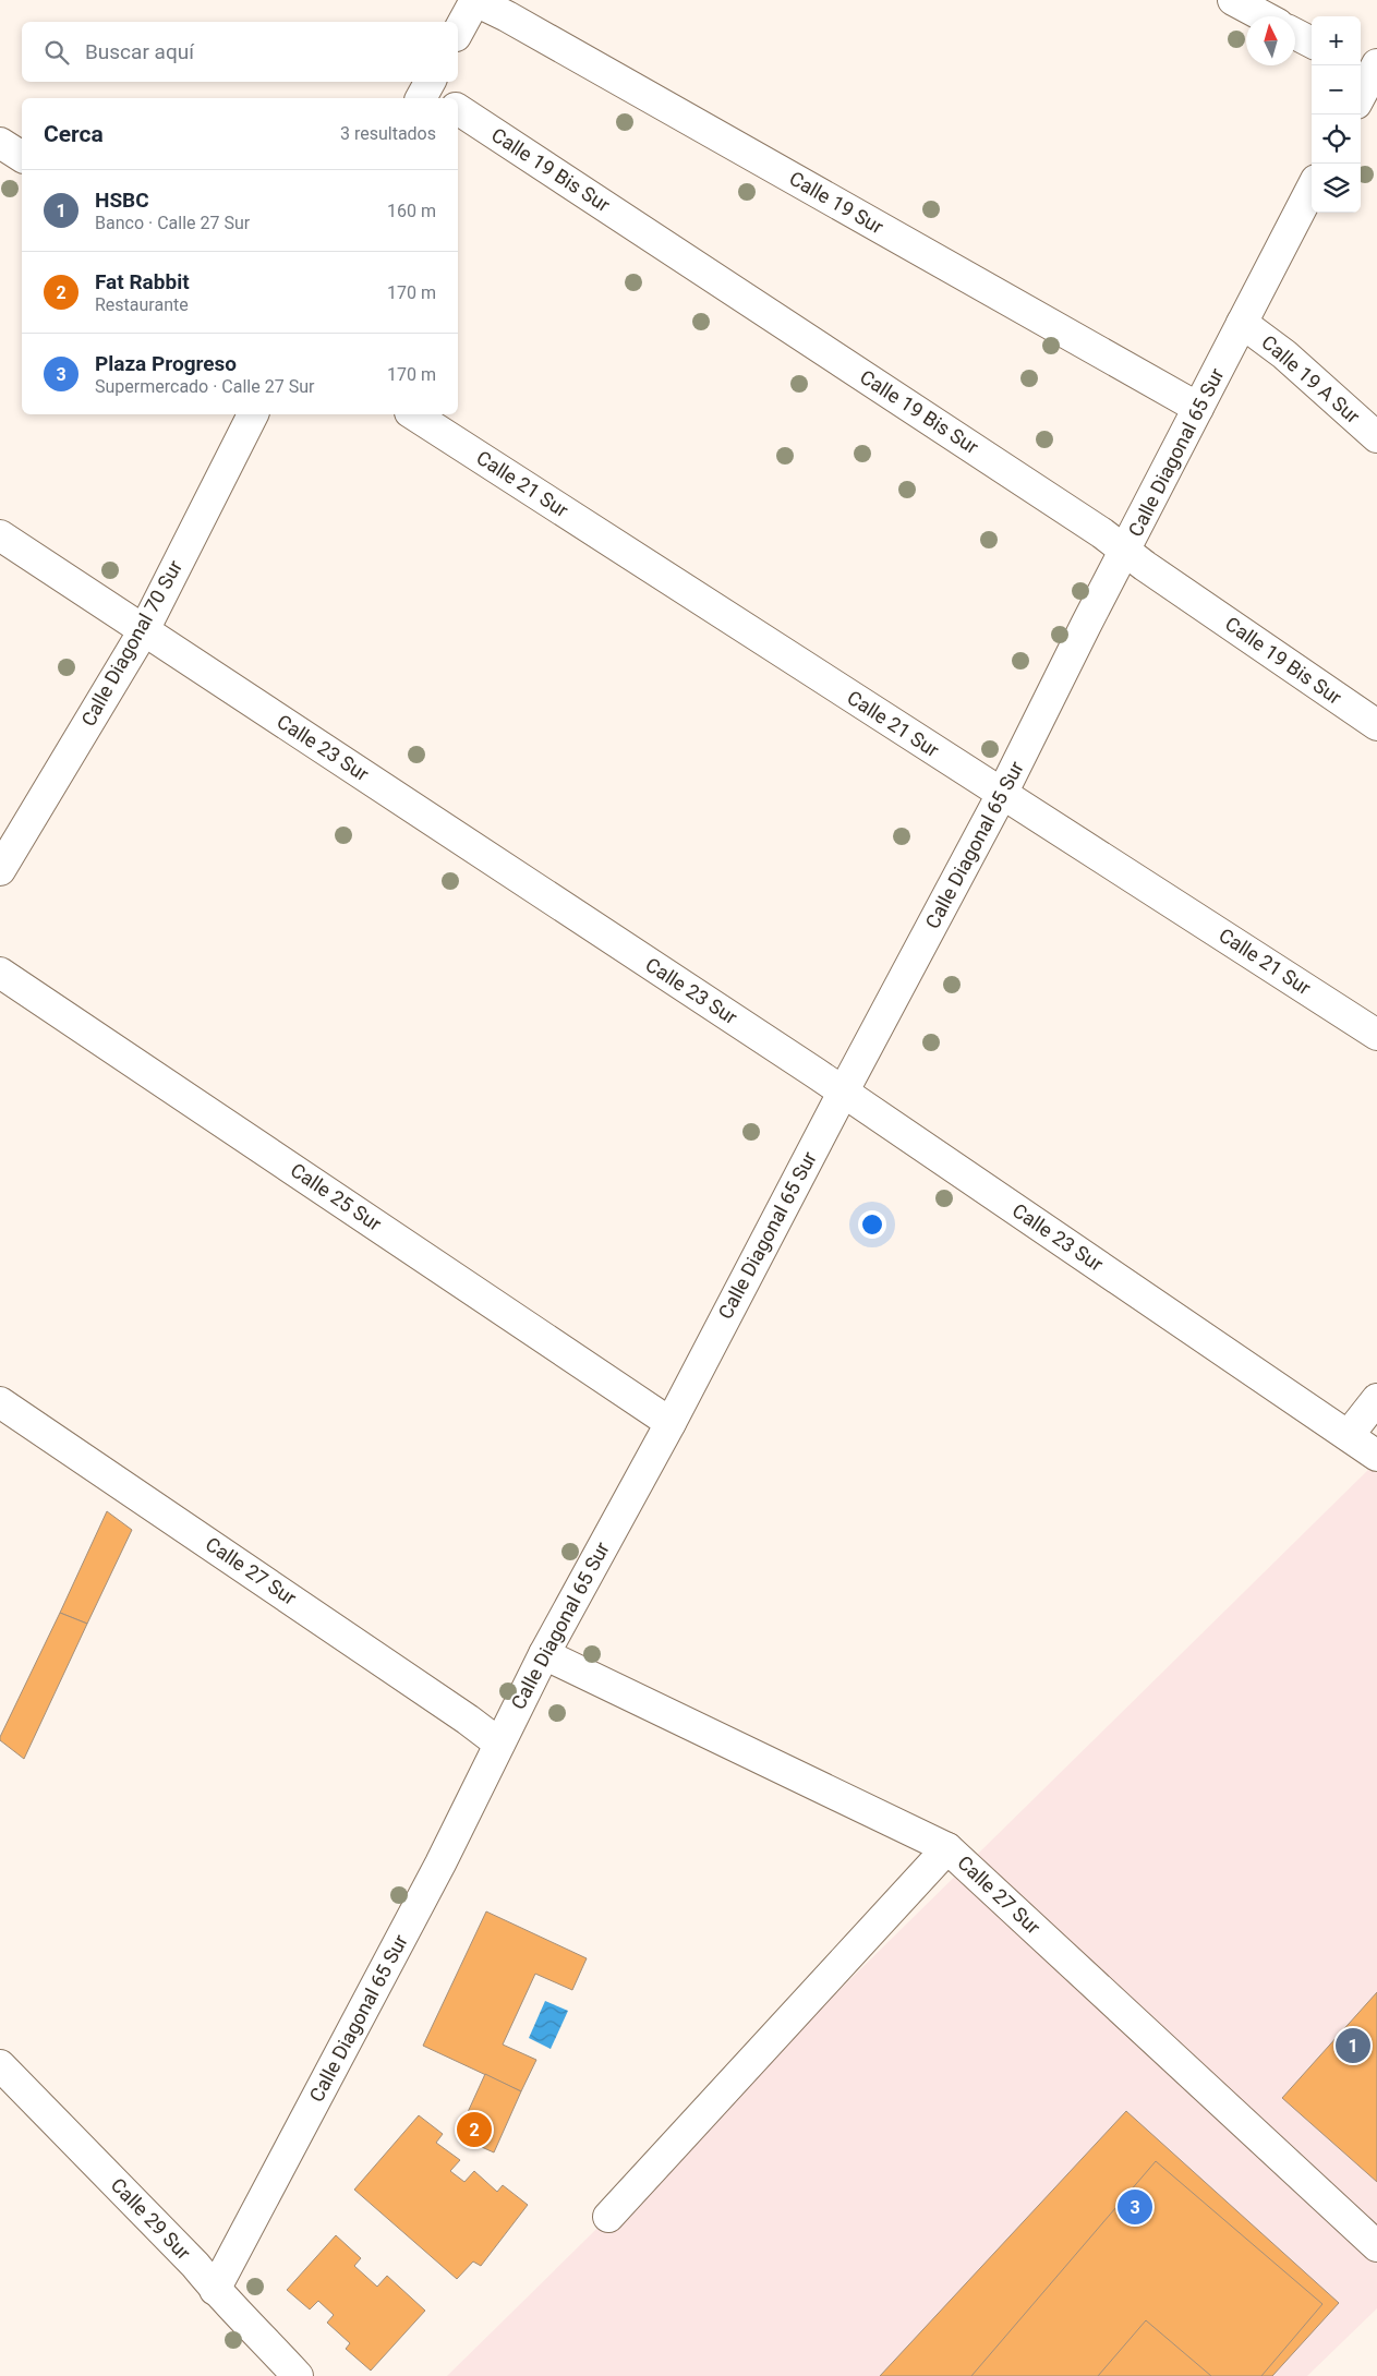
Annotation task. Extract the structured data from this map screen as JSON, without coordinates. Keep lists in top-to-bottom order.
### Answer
{
  "streets": {
    "street": [
      "Calle 19 Bis Sur",
      "Calle 19 Sur",
      "Calle 19 A Sur",
      "Calle Diagonal 65 Sur",
      "Calle 21 Sur",
      "Calle Diagonal 70 Sur",
      "Calle 23 Sur",
      "Calle 25 Sur",
      "Calle 27 Sur",
      "Calle 29 Sur"
    ]
  },
  "crossings": [
    ["Calle 19 Bis Sur", "Calle Diagonal 65 Sur"],
    ["Calle 19 Sur", "Calle Diagonal 65 Sur"],
    ["Calle 19 A Sur", "Calle Diagonal 65 Sur"],
    ["Calle Diagonal 65 Sur", "Calle 21 Sur"],
    ["Calle Diagonal 65 Sur", "Calle 23 Sur"],
    ["Calle Diagonal 65 Sur", "Calle 25 Sur"],
    ["Calle Diagonal 65 Sur", "Calle 27 Sur"],
    ["Calle Diagonal 65 Sur", "Calle 29 Sur"],
    ["Calle Diagonal 70 Sur", "Calle 23 Sur"]
  ],
  "north": "top",
  "page": {
    "map_buttons": ["+", "−"],
    "search": "Buscar aquí",
    "heading": ["Cerca", "3 resultados"],
    "list": [
      {
        "mark": "1",
        "name": "HSBC",
        "note": "Banco · Calle 27 Sur",
        "value": "160 m"
      },
      {
        "mark": "2",
        "name": "Fat Rabbit",
        "note": "Restaurante",
        "value": "170 m"
      },
      {
        "mark": "3",
        "name": "Plaza Progreso",
        "note": "Supermercado · Calle 27 Sur",
        "value": "170 m"
      }
    ],
    "pins": ["1", "2", "3"]
  }
}
